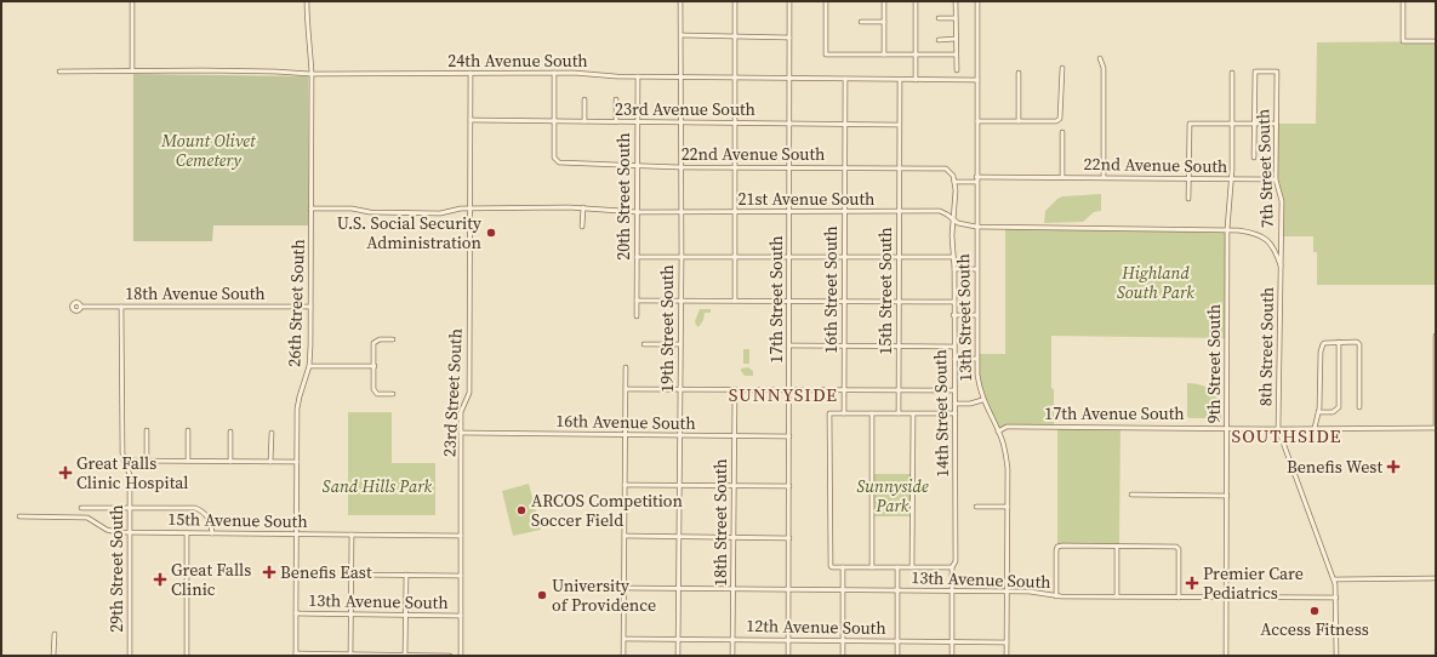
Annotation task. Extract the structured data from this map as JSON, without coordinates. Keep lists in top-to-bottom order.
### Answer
{
  "streets": {
    "street": [
      "24th Avenue South",
      "23rd Avenue South",
      "22nd Avenue South",
      "7th Street South",
      "20th Street South",
      "21st Avenue South",
      "16th Street South",
      "15th Street South",
      "18th Avenue South",
      "17th Street South",
      "26th Street South",
      "13th Street South",
      "19th Street South",
      "8th Street South",
      "9th Street South",
      "23rd Street South",
      "14th Street South",
      "17th Avenue South",
      "16th Avenue South",
      "15th Avenue South",
      "18th Street South",
      "29th Street South",
      "13th Avenue South",
      "12th Avenue South"
    ]
  },
  "crossings": [
    ["24th Avenue South", "20th Street South"],
    ["24th Avenue South", "16th Street South"],
    ["24th Avenue South", "15th Street South"],
    ["24th Avenue South", "17th Street South"],
    ["24th Avenue South", "26th Street South"],
    ["24th Avenue South", "13th Street South"],
    ["24th Avenue South", "19th Street South"],
    ["24th Avenue South", "23rd Street South"],
    ["23rd Avenue South", "22nd Avenue South"],
    ["23rd Avenue South", "20th Street South"],
    ["23rd Avenue South", "16th Street South"],
    ["23rd Avenue South", "15th Street South"],
    ["23rd Avenue South", "17th Street South"],
    ["23rd Avenue South", "19th Street South"],
    ["23rd Avenue South", "23rd Street South"],
    ["22nd Avenue South", "7th Street South"],
    ["22nd Avenue South", "20th Street South"],
    ["22nd Avenue South", "16th Street South"],
    ["22nd Avenue South", "15th Street South"],
    ["22nd Avenue South", "17th Street South"],
    ["22nd Avenue South", "13th Street South"],
    ["22nd Avenue South", "19th Street South"],
    ["22nd Avenue South", "9th Street South"],
    ["22nd Avenue South", "14th Street South"],
    ["7th Street South", "21st Avenue South"],
    ["7th Street South", "8th Street South"],
    ["20th Street South", "21st Avenue South"],
    ["21st Avenue South", "16th Street South"],
    ["21st Avenue South", "15th Street South"],
    ["21st Avenue South", "17th Street South"],
    ["21st Avenue South", "26th Street South"],
    ["21st Avenue South", "13th Street South"],
    ["21st Avenue South", "19th Street South"],
    ["21st Avenue South", "8th Street South"],
    ["21st Avenue South", "9th Street South"],
    ["21st Avenue South", "23rd Street South"],
    ["21st Avenue South", "14th Street South"],
    ["18th Avenue South", "26th Street South"],
    ["18th Avenue South", "29th Street South"],
    ["17th Street South", "16th Avenue South"],
    ["17th Street South", "13th Avenue South"],
    ["17th Street South", "12th Avenue South"],
    ["26th Street South", "15th Avenue South"],
    ["26th Street South", "13th Avenue South"],
    ["13th Street South", "17th Avenue South"],
    ["13th Street South", "13th Avenue South"],
    ["13th Street South", "12th Avenue South"],
    ["19th Street South", "16th Avenue South"],
    ["19th Street South", "13th Avenue South"],
    ["19th Street South", "12th Avenue South"],
    ["8th Street South", "17th Avenue South"],
    ["9th Street South", "17th Avenue South"],
    ["9th Street South", "13th Avenue South"],
    ["23rd Street South", "16th Avenue South"],
    ["23rd Street South", "15th Avenue South"],
    ["23rd Street South", "13th Avenue South"],
    ["14th Street South", "13th Avenue South"],
    ["14th Street South", "12th Avenue South"],
    ["16th Avenue South", "18th Street South"],
    ["15th Avenue South", "29th Street South"],
    ["18th Street South", "13th Avenue South"],
    ["18th Street South", "12th Avenue South"]
  ],
  "districts": ["SUNNYSIDE", "SOUTHSIDE"],
  "parks": [
    "Mount Olivet Cemetery",
    "Highland South Park",
    "Sand Hills Park",
    "Sunnyside Park"
  ],
  "places": {
    "other": [
      "U.S. Social Security Administration",
      "ARCOS Competition Soccer Field",
      "University of Providence",
      "Access Fitness"
    ],
    "health": [
      "Benefis West",
      "Great Falls Clinic Hospital",
      "Benefis East",
      "Great Falls Clinic",
      "Premier Care Pediatrics"
    ]
  }
}
